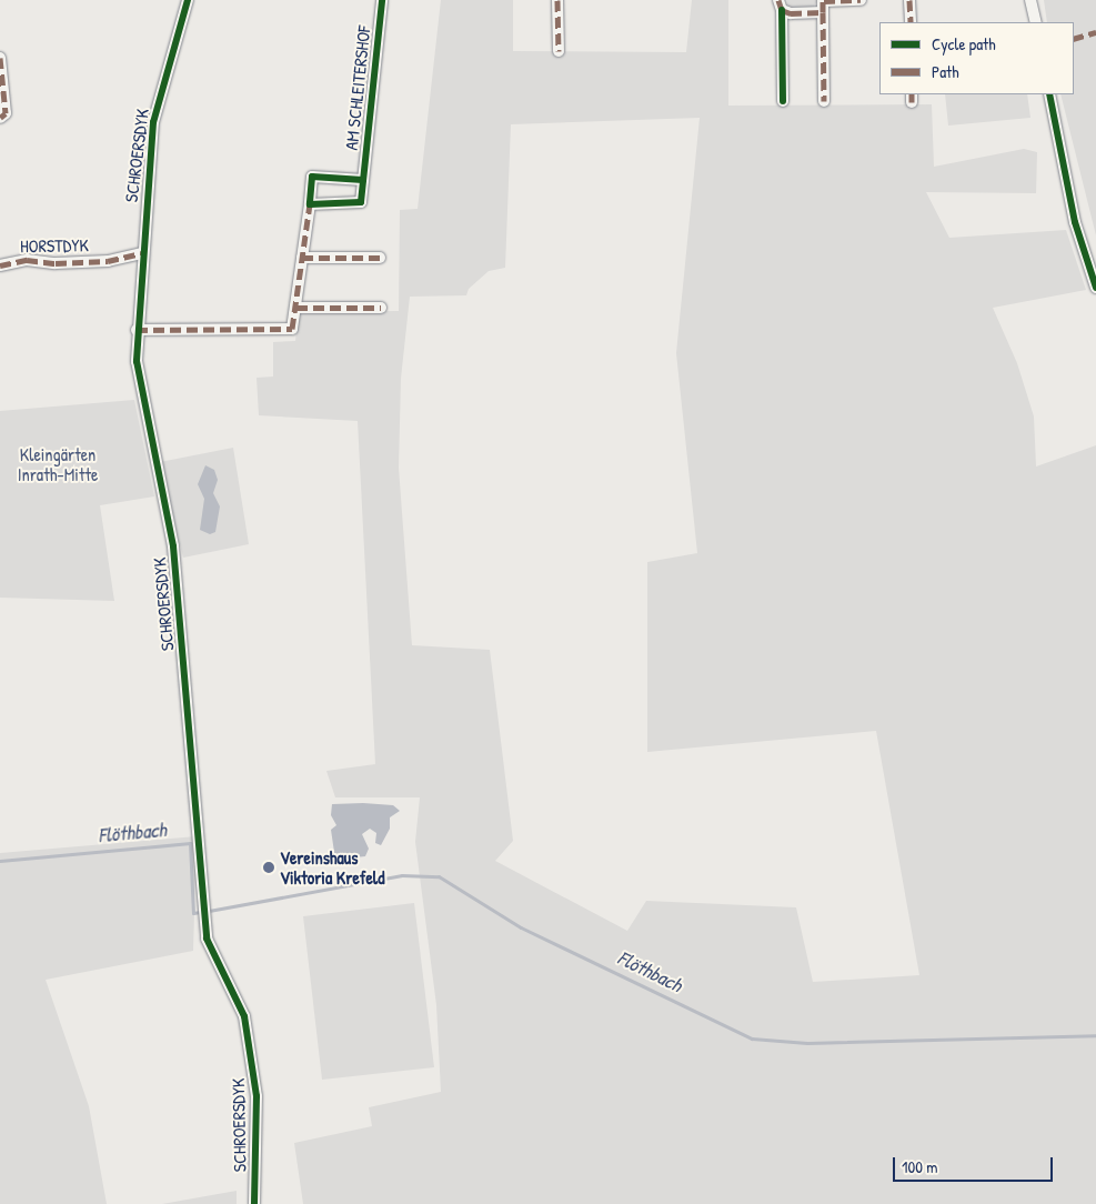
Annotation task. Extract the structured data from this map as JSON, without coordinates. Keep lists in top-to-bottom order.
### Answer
{
  "streets": {
    "street": ["AM SCHLEITERSHOF", "SCHROERSDYK", "HORSTDYK"]
  },
  "crossings": [
    ["SCHROERSDYK", "HORSTDYK"]
  ],
  "water": ["Flöthbach"],
  "parks": ["Kleingärten Inrath-Mitte"],
  "places": ["Vereinshaus Viktoria Krefeld"],
  "legend": ["Cycle path", "Path"],
  "scale_bar": "100 m"
}
